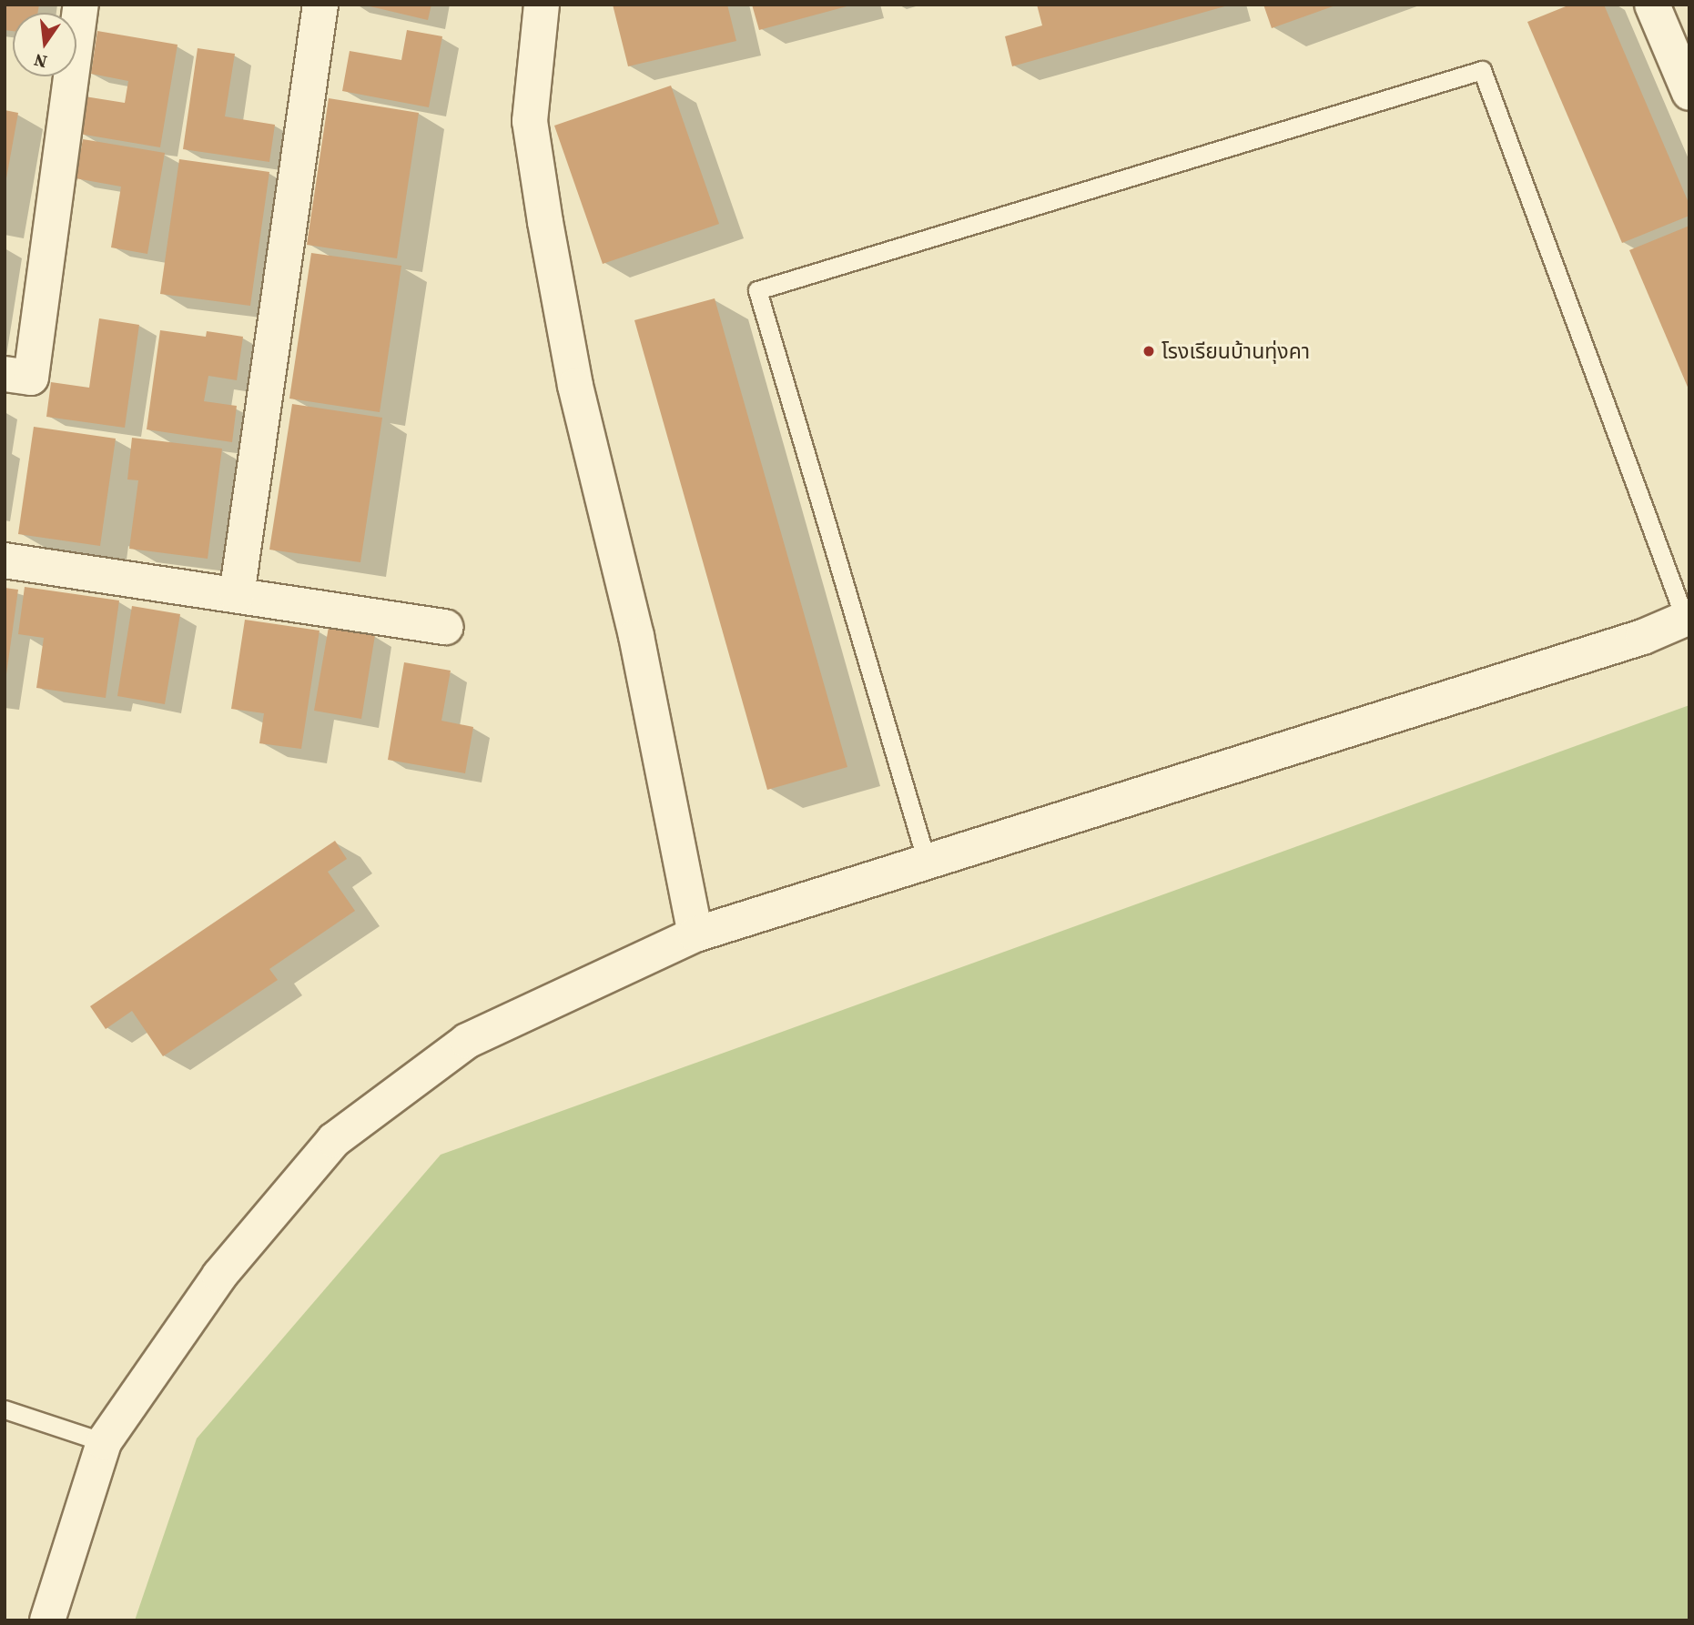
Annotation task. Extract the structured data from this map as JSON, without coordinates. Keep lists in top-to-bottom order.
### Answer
{
  "places": ["โรงเรียนบ้านทุ่งคา"],
  "north": "bottom"
}
